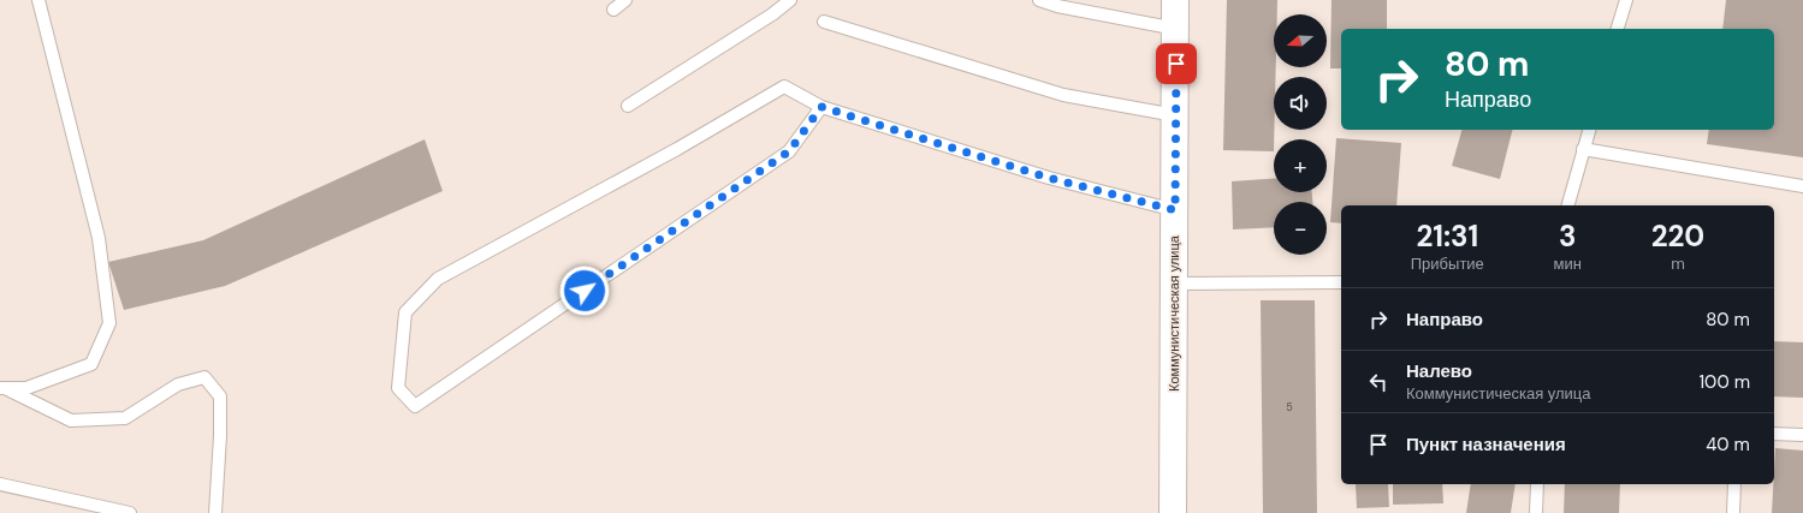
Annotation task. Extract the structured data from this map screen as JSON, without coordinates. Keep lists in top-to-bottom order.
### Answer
{
  "streets": {
    "main road": ["Коммунистическая улица"]
  },
  "house_numbers": ["5"],
  "north": "left",
  "page": {
    "map_buttons": ["+", "−"],
    "turn": ["80 m", "Направо"],
    "eta": [
      "21:31",
      "Прибытие",
      "3",
      "мин",
      "220",
      "m"
    ],
    "list": [
      {
        "name": "Направо",
        "value": "80 m"
      },
      {
        "name": "Налево",
        "note": "Коммунистическая улица",
        "value": "100 m"
      },
      {
        "name": "Пункт назначения",
        "value": "40 m"
      }
    ]
  }
}
